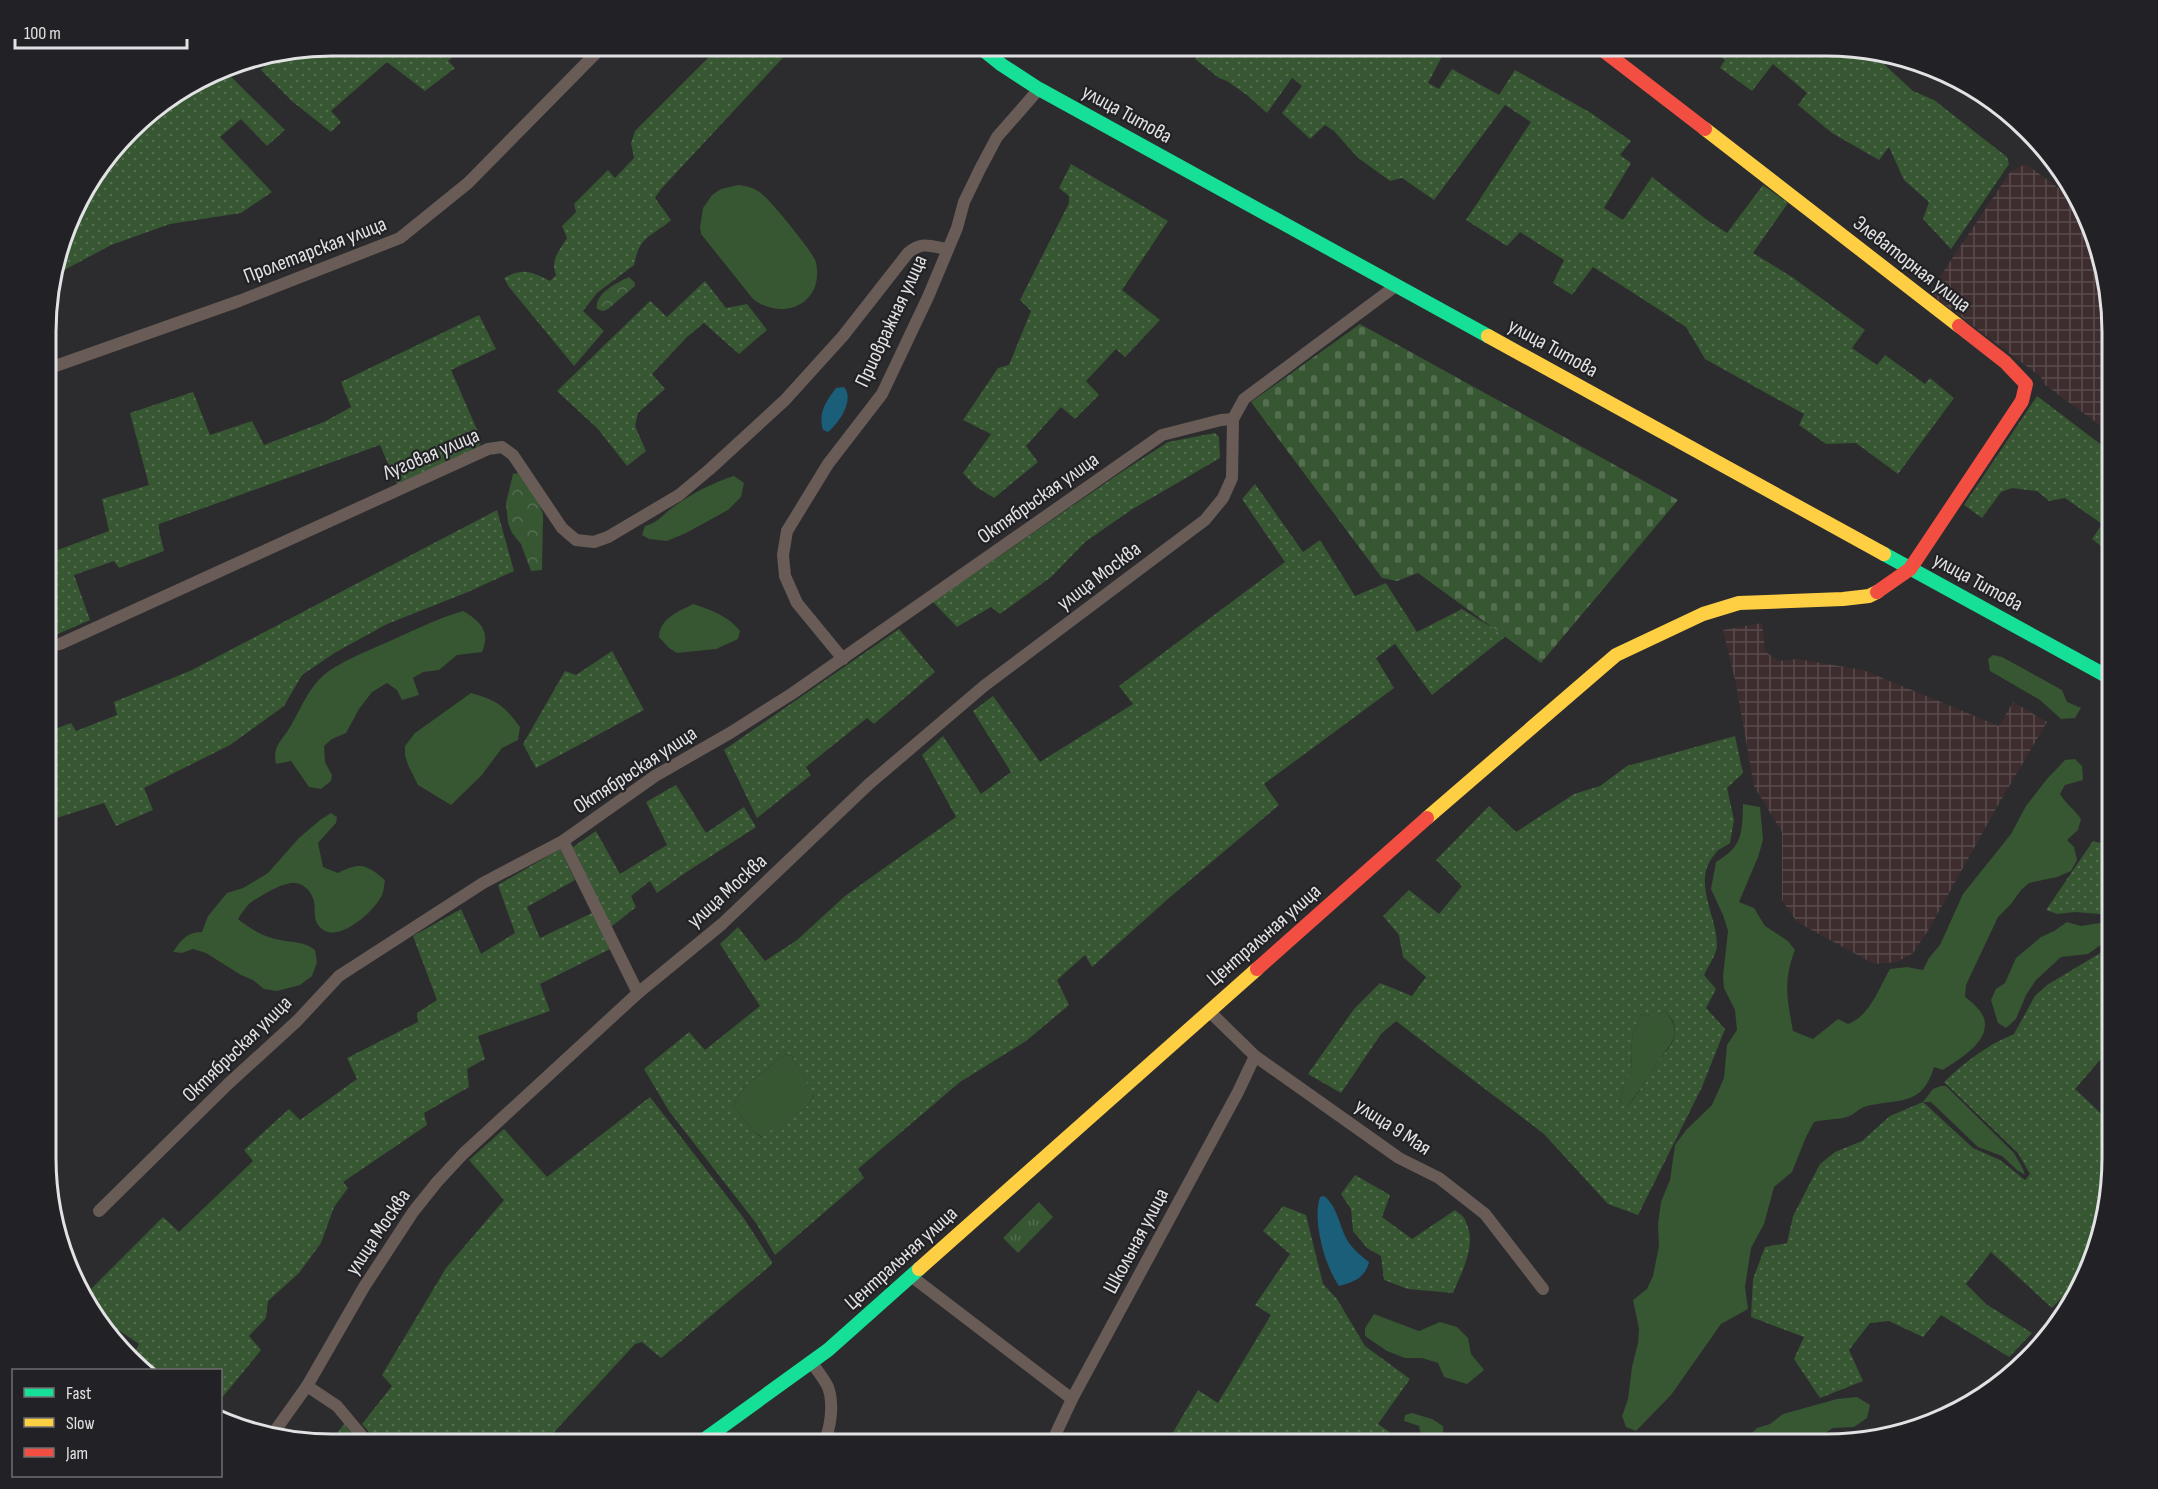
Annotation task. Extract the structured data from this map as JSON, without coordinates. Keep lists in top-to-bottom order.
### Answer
{
  "streets": {
    "street": [
      "улица Титова",
      "Пролетарская улица",
      "Элеваторная улица",
      "Приовражная улица",
      "Луговая улица",
      "Октябрьская улица",
      "улица Москва",
      "Центральная улица",
      "улица 9 Мая",
      "Школьная улица"
    ]
  },
  "crossings": [
    ["улица Титова", "Элеваторная улица"],
    ["улица Титова", "Приовражная улица"],
    ["улица Титова", "Центральная улица"],
    ["Элеваторная улица", "Центральная улица"],
    ["Приовражная улица", "Луговая улица"],
    ["Приовражная улица", "Октябрьская улица"],
    ["Октябрьская улица", "улица Москва"],
    ["Центральная улица", "улица 9 Мая"],
    ["улица 9 Мая", "Школьная улица"]
  ],
  "legend": ["Fast", "Slow", "Jam"],
  "scale_bar": "100 m"
}
